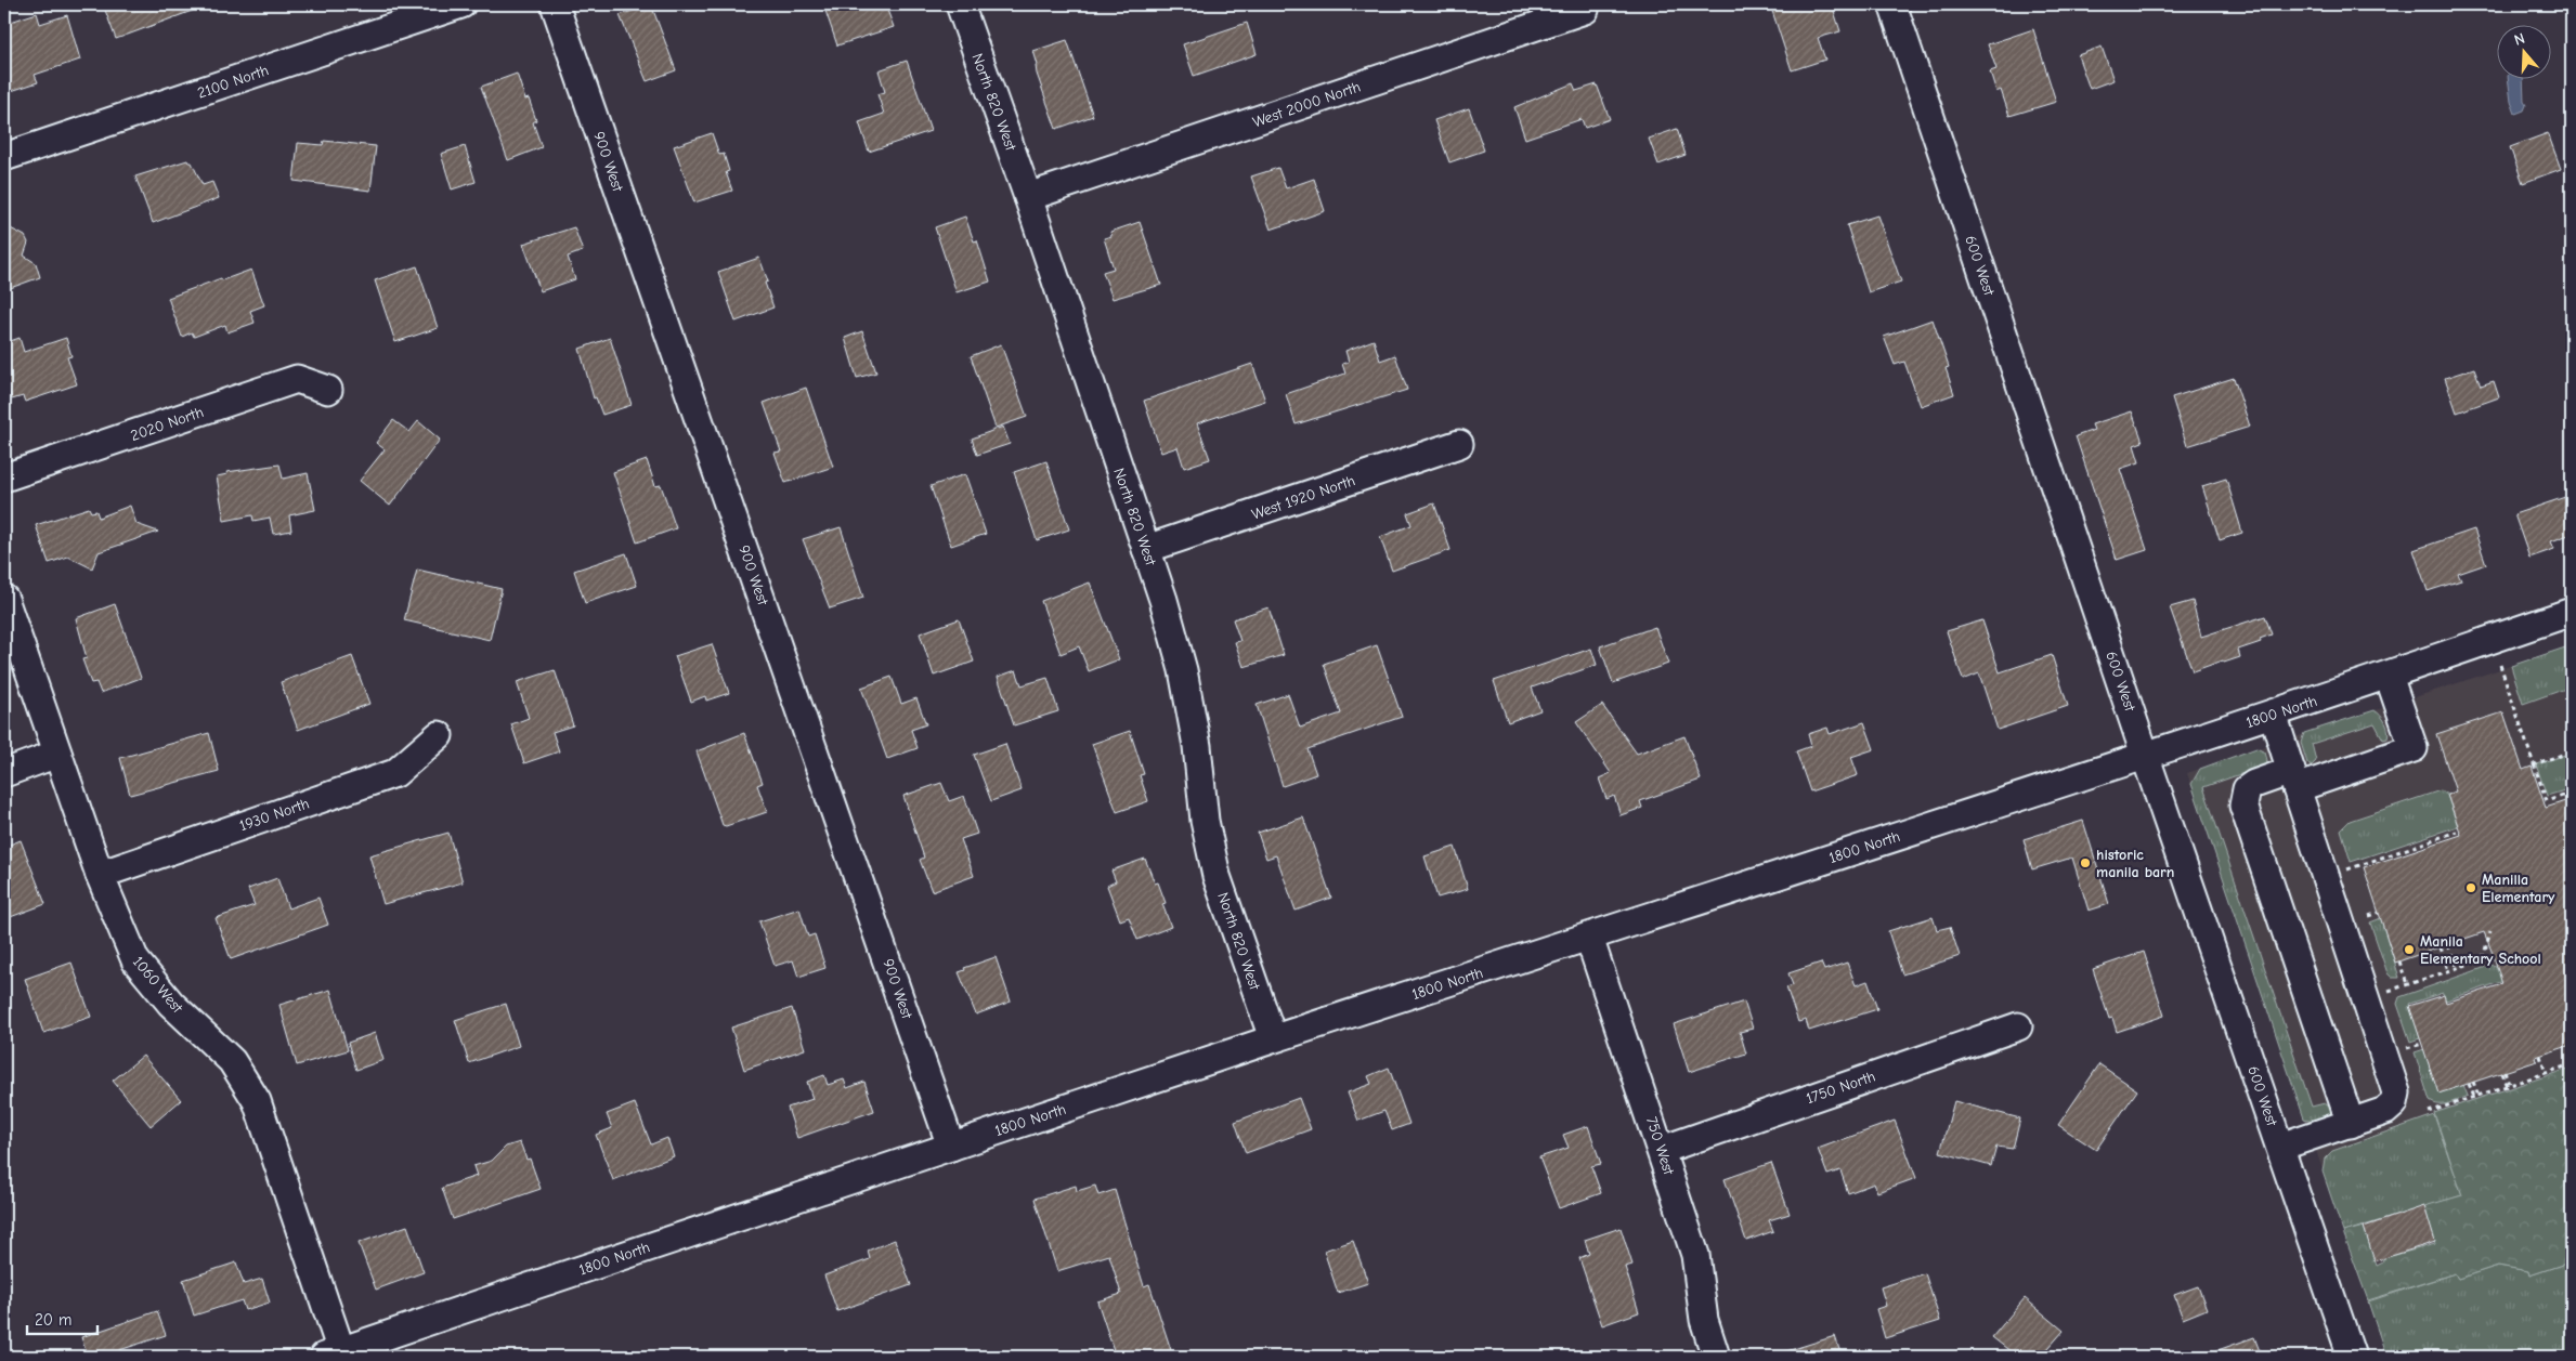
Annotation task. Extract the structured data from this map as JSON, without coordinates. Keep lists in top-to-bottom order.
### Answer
{
  "streets": {
    "street": [
      "2100 North",
      "North 820 West",
      "West 2000 North",
      "900 West",
      "600 West",
      "2020 North",
      "West 1920 North",
      "1800 North",
      "1930 North",
      "1060 West",
      "1750 North",
      "750 West"
    ]
  },
  "crossings": [
    ["North 820 West", "West 2000 North"],
    ["North 820 West", "West 1920 North"],
    ["North 820 West", "1800 North"],
    ["900 West", "1800 North"],
    ["600 West", "1800 North"],
    ["1800 North", "1060 West"],
    ["1800 North", "750 West"],
    ["1930 North", "1060 West"],
    ["1750 North", "750 West"]
  ],
  "places": ["historic manila barn", "Manilla Elementary", "Manila Elementary School"],
  "scale_bar": "20 m",
  "north": "top"
}
